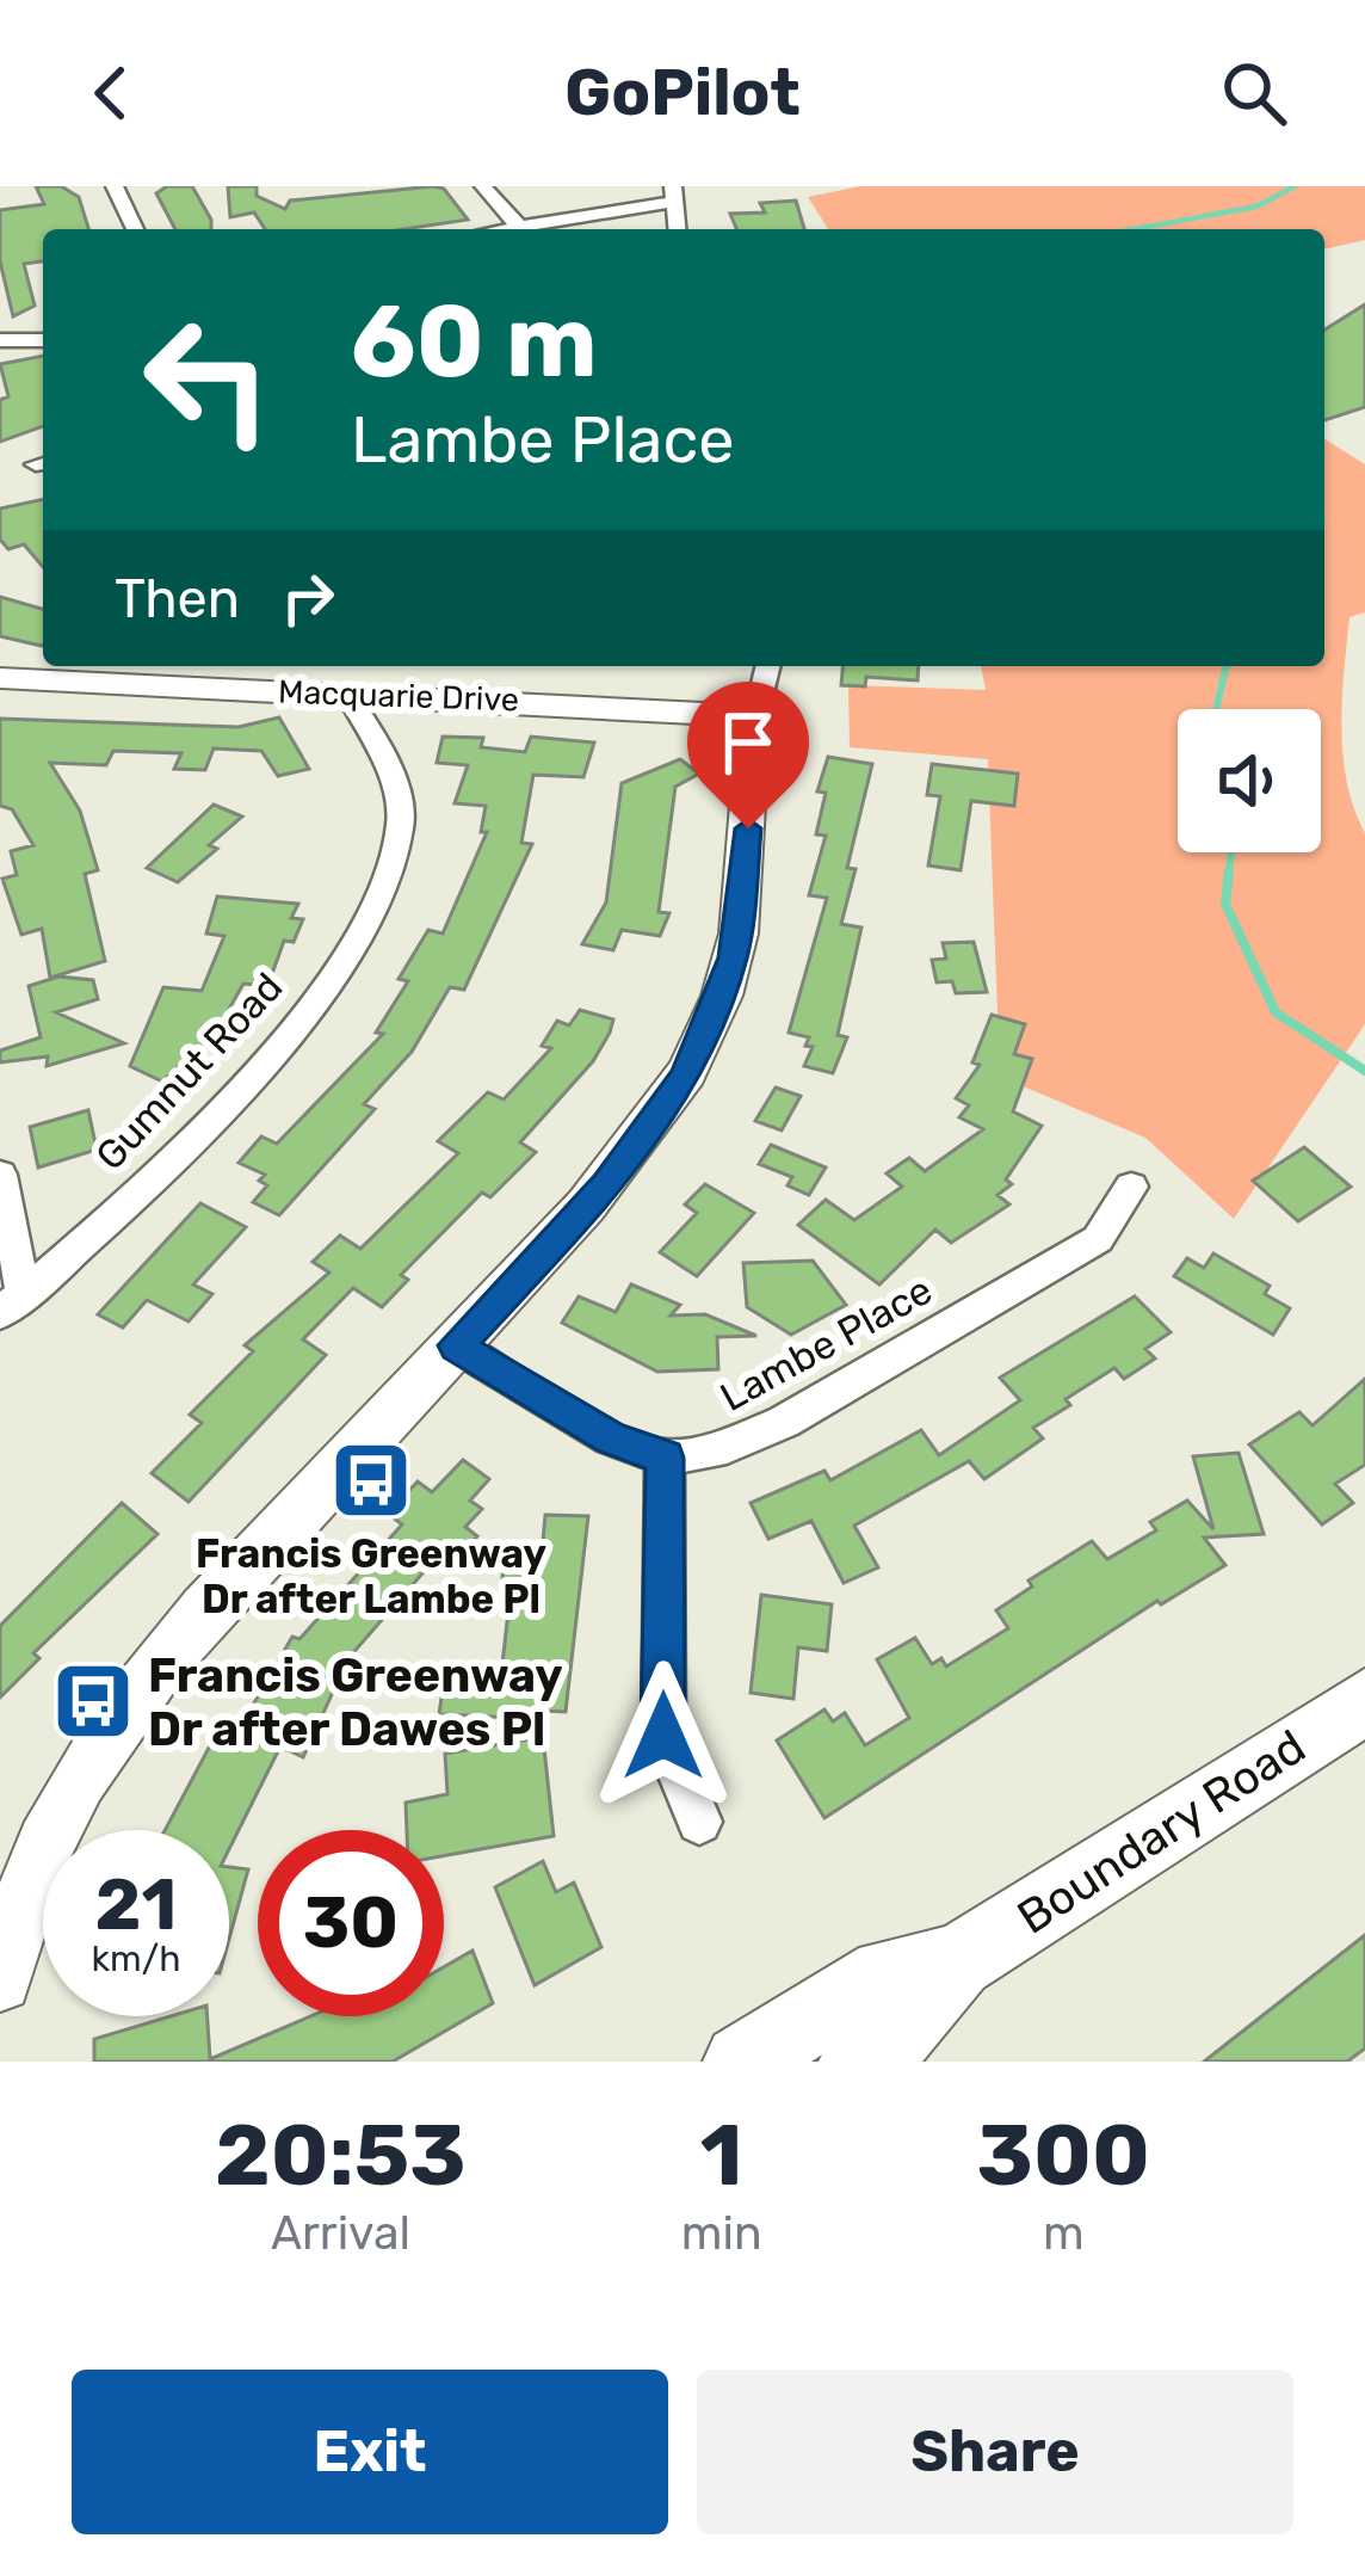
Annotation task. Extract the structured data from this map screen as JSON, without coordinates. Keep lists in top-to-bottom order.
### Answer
{
  "streets": {
    "main road": ["Macquarie Drive", "Boundary Road"],
    "street": ["Gumnut Road", "Lambe Place"]
  },
  "crossings": [
    ["Macquarie Drive", "Gumnut Road"]
  ],
  "places": {
    "bus stop": ["Francis Greenway Dr after Lambe Pl", "Francis Greenway Dr after Dawes Pl"]
  },
  "page": {
    "header": "GoPilot",
    "turn": ["60 m", "Lambe Place"],
    "then": "Then",
    "speed": "21 km/h",
    "limit": "30",
    "eta": [
      "20:53",
      "Arrival",
      "1",
      "min",
      "300",
      "m"
    ],
    "buttons": ["Exit", "Share"]
  }
}
